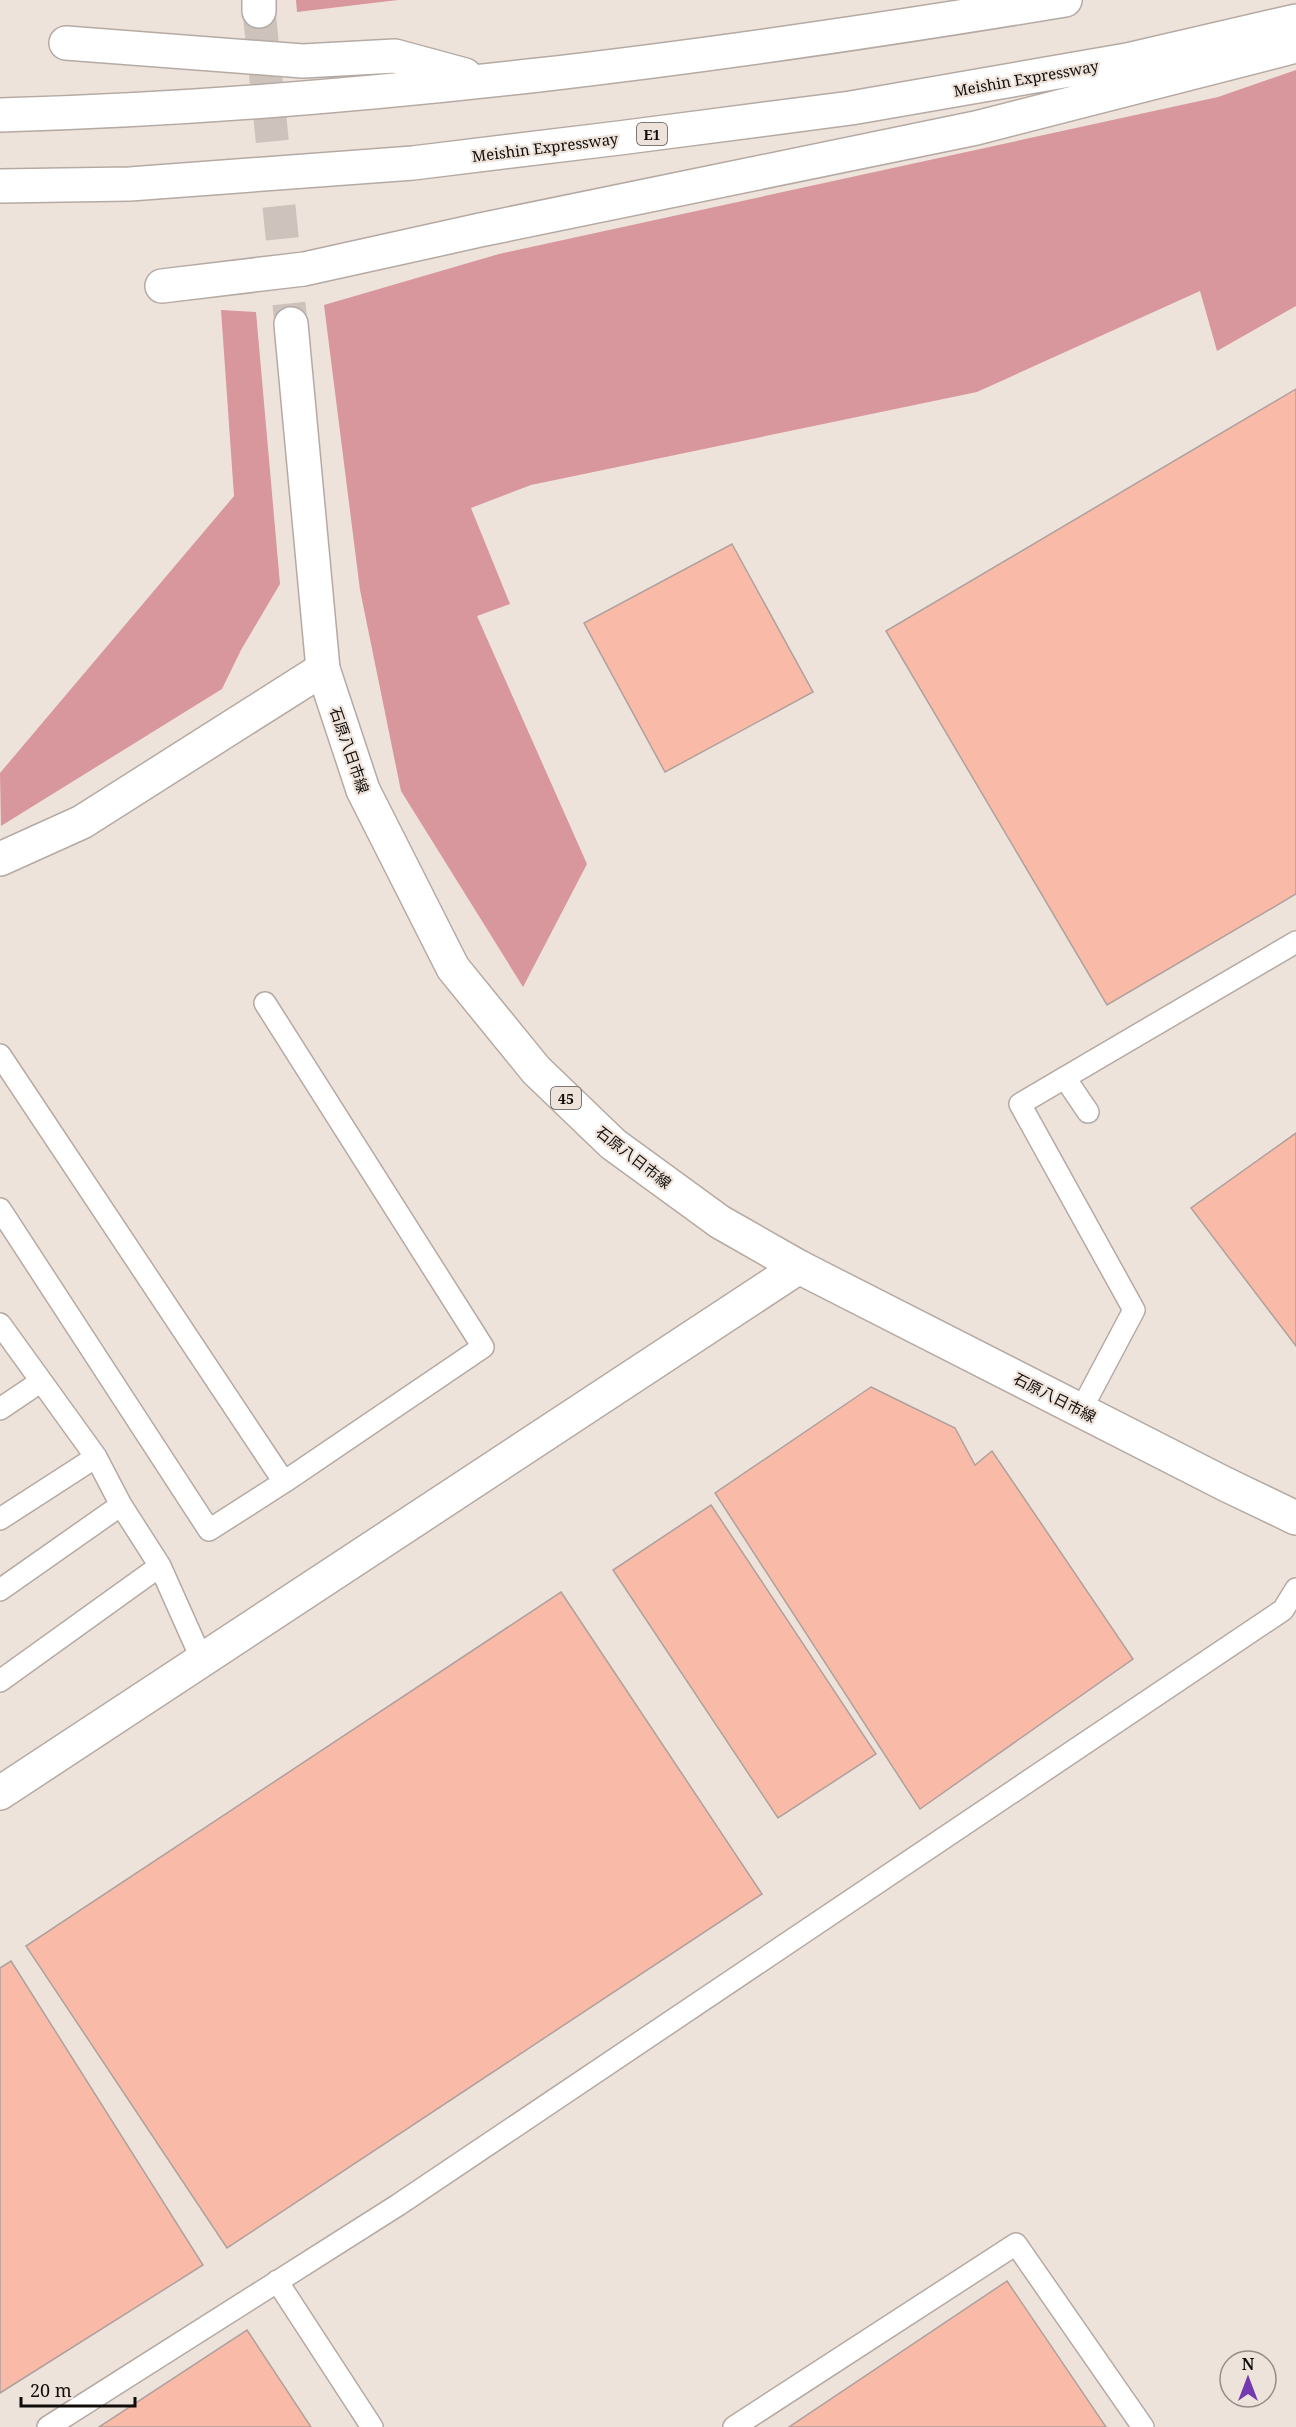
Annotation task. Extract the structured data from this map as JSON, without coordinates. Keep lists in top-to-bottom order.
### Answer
{
  "streets": {
    "main road": [
      "Meishin Expressway",
      "E1",
      "石原八日市線",
      "45"
    ]
  },
  "scale_bar": "20 m",
  "north": "top"
}
